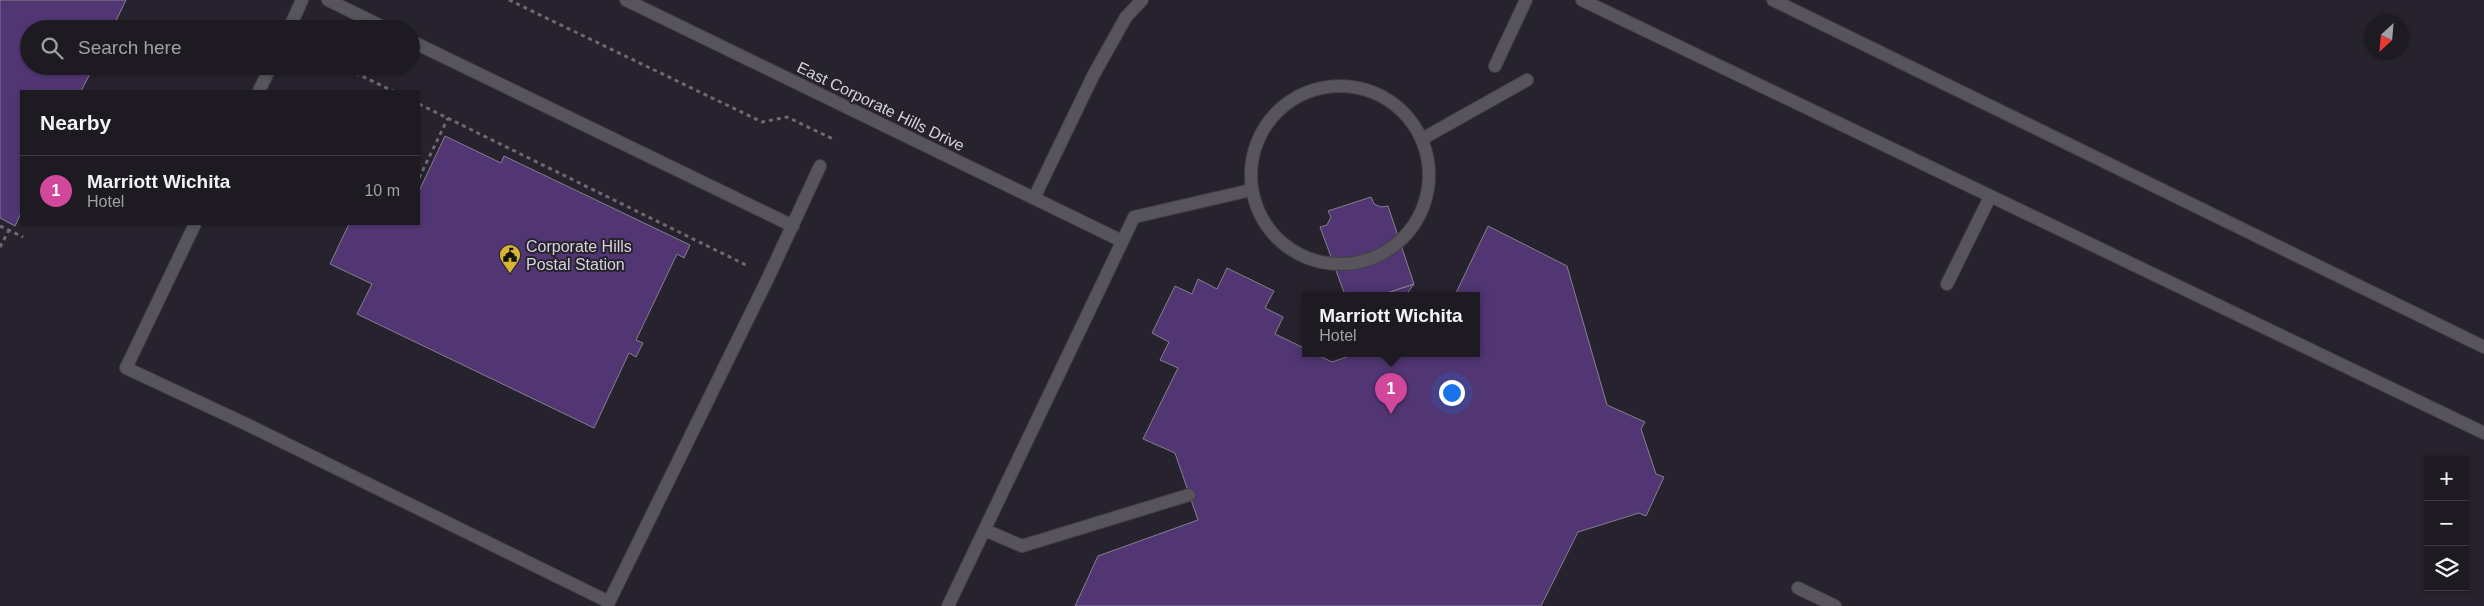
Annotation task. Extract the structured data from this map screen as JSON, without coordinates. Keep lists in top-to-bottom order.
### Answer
{
  "streets": {
    "street": ["East Corporate Hills Drive"]
  },
  "places": {
    "public building": ["Corporate Hills Postal Station"]
  },
  "north": "bottom left",
  "page": {
    "search": "Search here",
    "heading": "Nearby",
    "list": [
      {
        "mark": "1",
        "name": "Marriott Wichita",
        "note": "Hotel",
        "value": "10 m"
      }
    ],
    "popup": ["Marriott Wichita", "Hotel"],
    "pins": "1",
    "map_buttons": ["+", "−"]
  }
}
